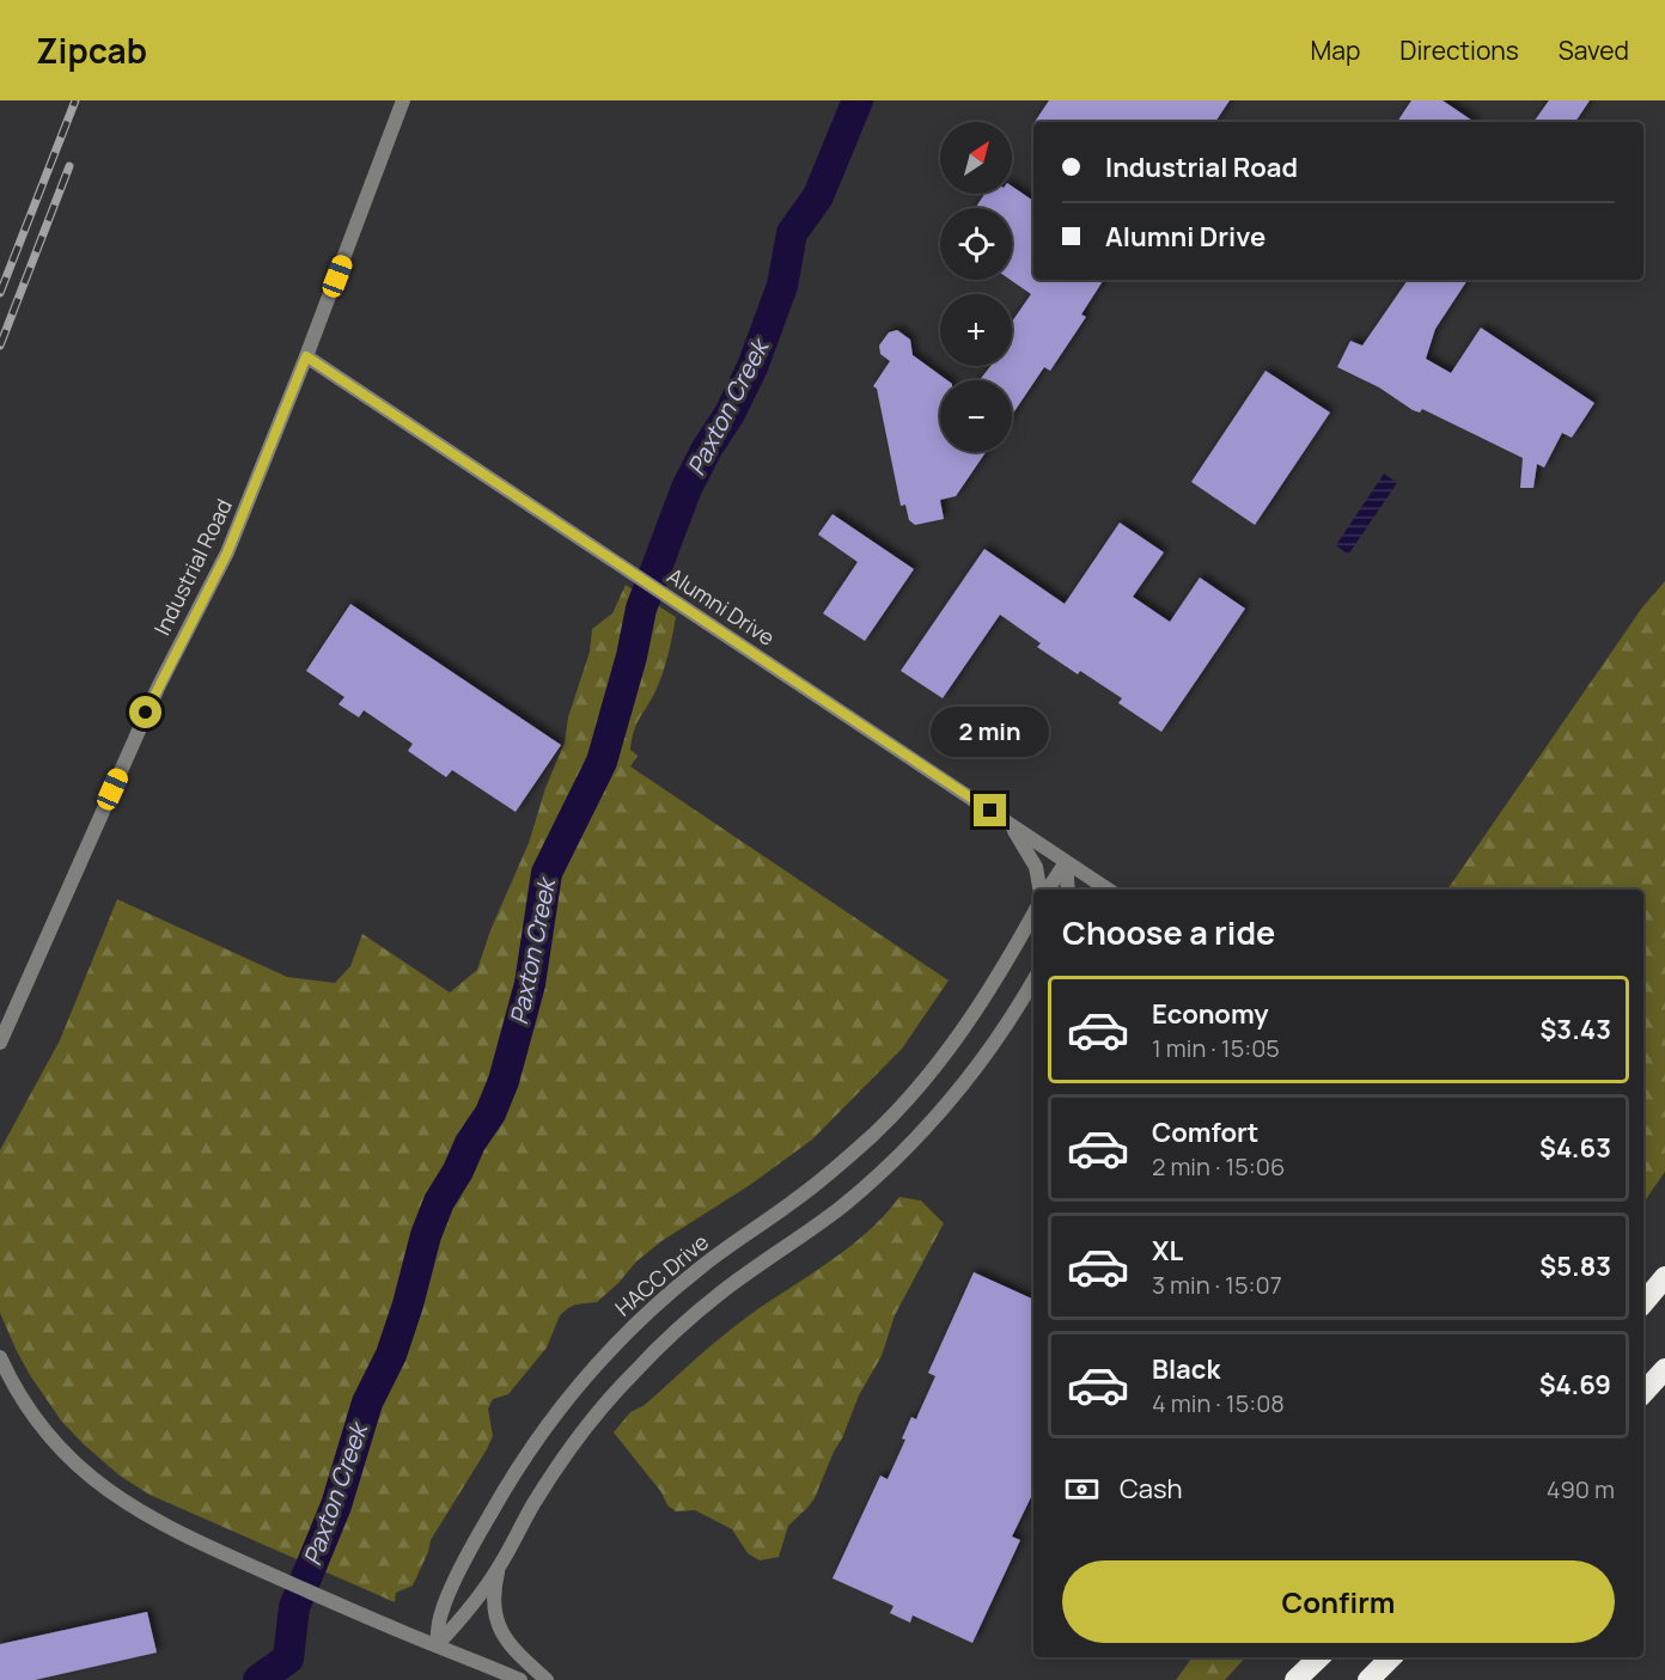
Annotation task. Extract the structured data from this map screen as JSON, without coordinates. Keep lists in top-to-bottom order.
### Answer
{
  "streets": {
    "street": ["Industrial Road", "Alumni Drive", "HACC Drive"]
  },
  "crossings": [
    ["Industrial Road", "Alumni Drive"]
  ],
  "water": ["Paxton Creek"],
  "north": "top right",
  "page": {
    "header": "Zipcab",
    "nav": ["Map", "Directions", "Saved"],
    "map_buttons": ["+", "−"],
    "banner": ["Industrial Road", "Alumni Drive"],
    "bubble": "2 min",
    "heading": "Choose a ride",
    "list": [
      {
        "name": "Economy",
        "note": "1 min · 15:05",
        "value": "$3.43"
      },
      {
        "name": "Comfort",
        "note": "2 min · 15:06",
        "value": "$4.63"
      },
      {
        "name": "XL",
        "note": "3 min · 15:07",
        "value": "$5.83"
      },
      {
        "name": "Black",
        "note": "4 min · 15:08",
        "value": "$4.69"
      }
    ],
    "pay": ["Cash", "490 m"],
    "buttons": "Confirm"
  }
}
